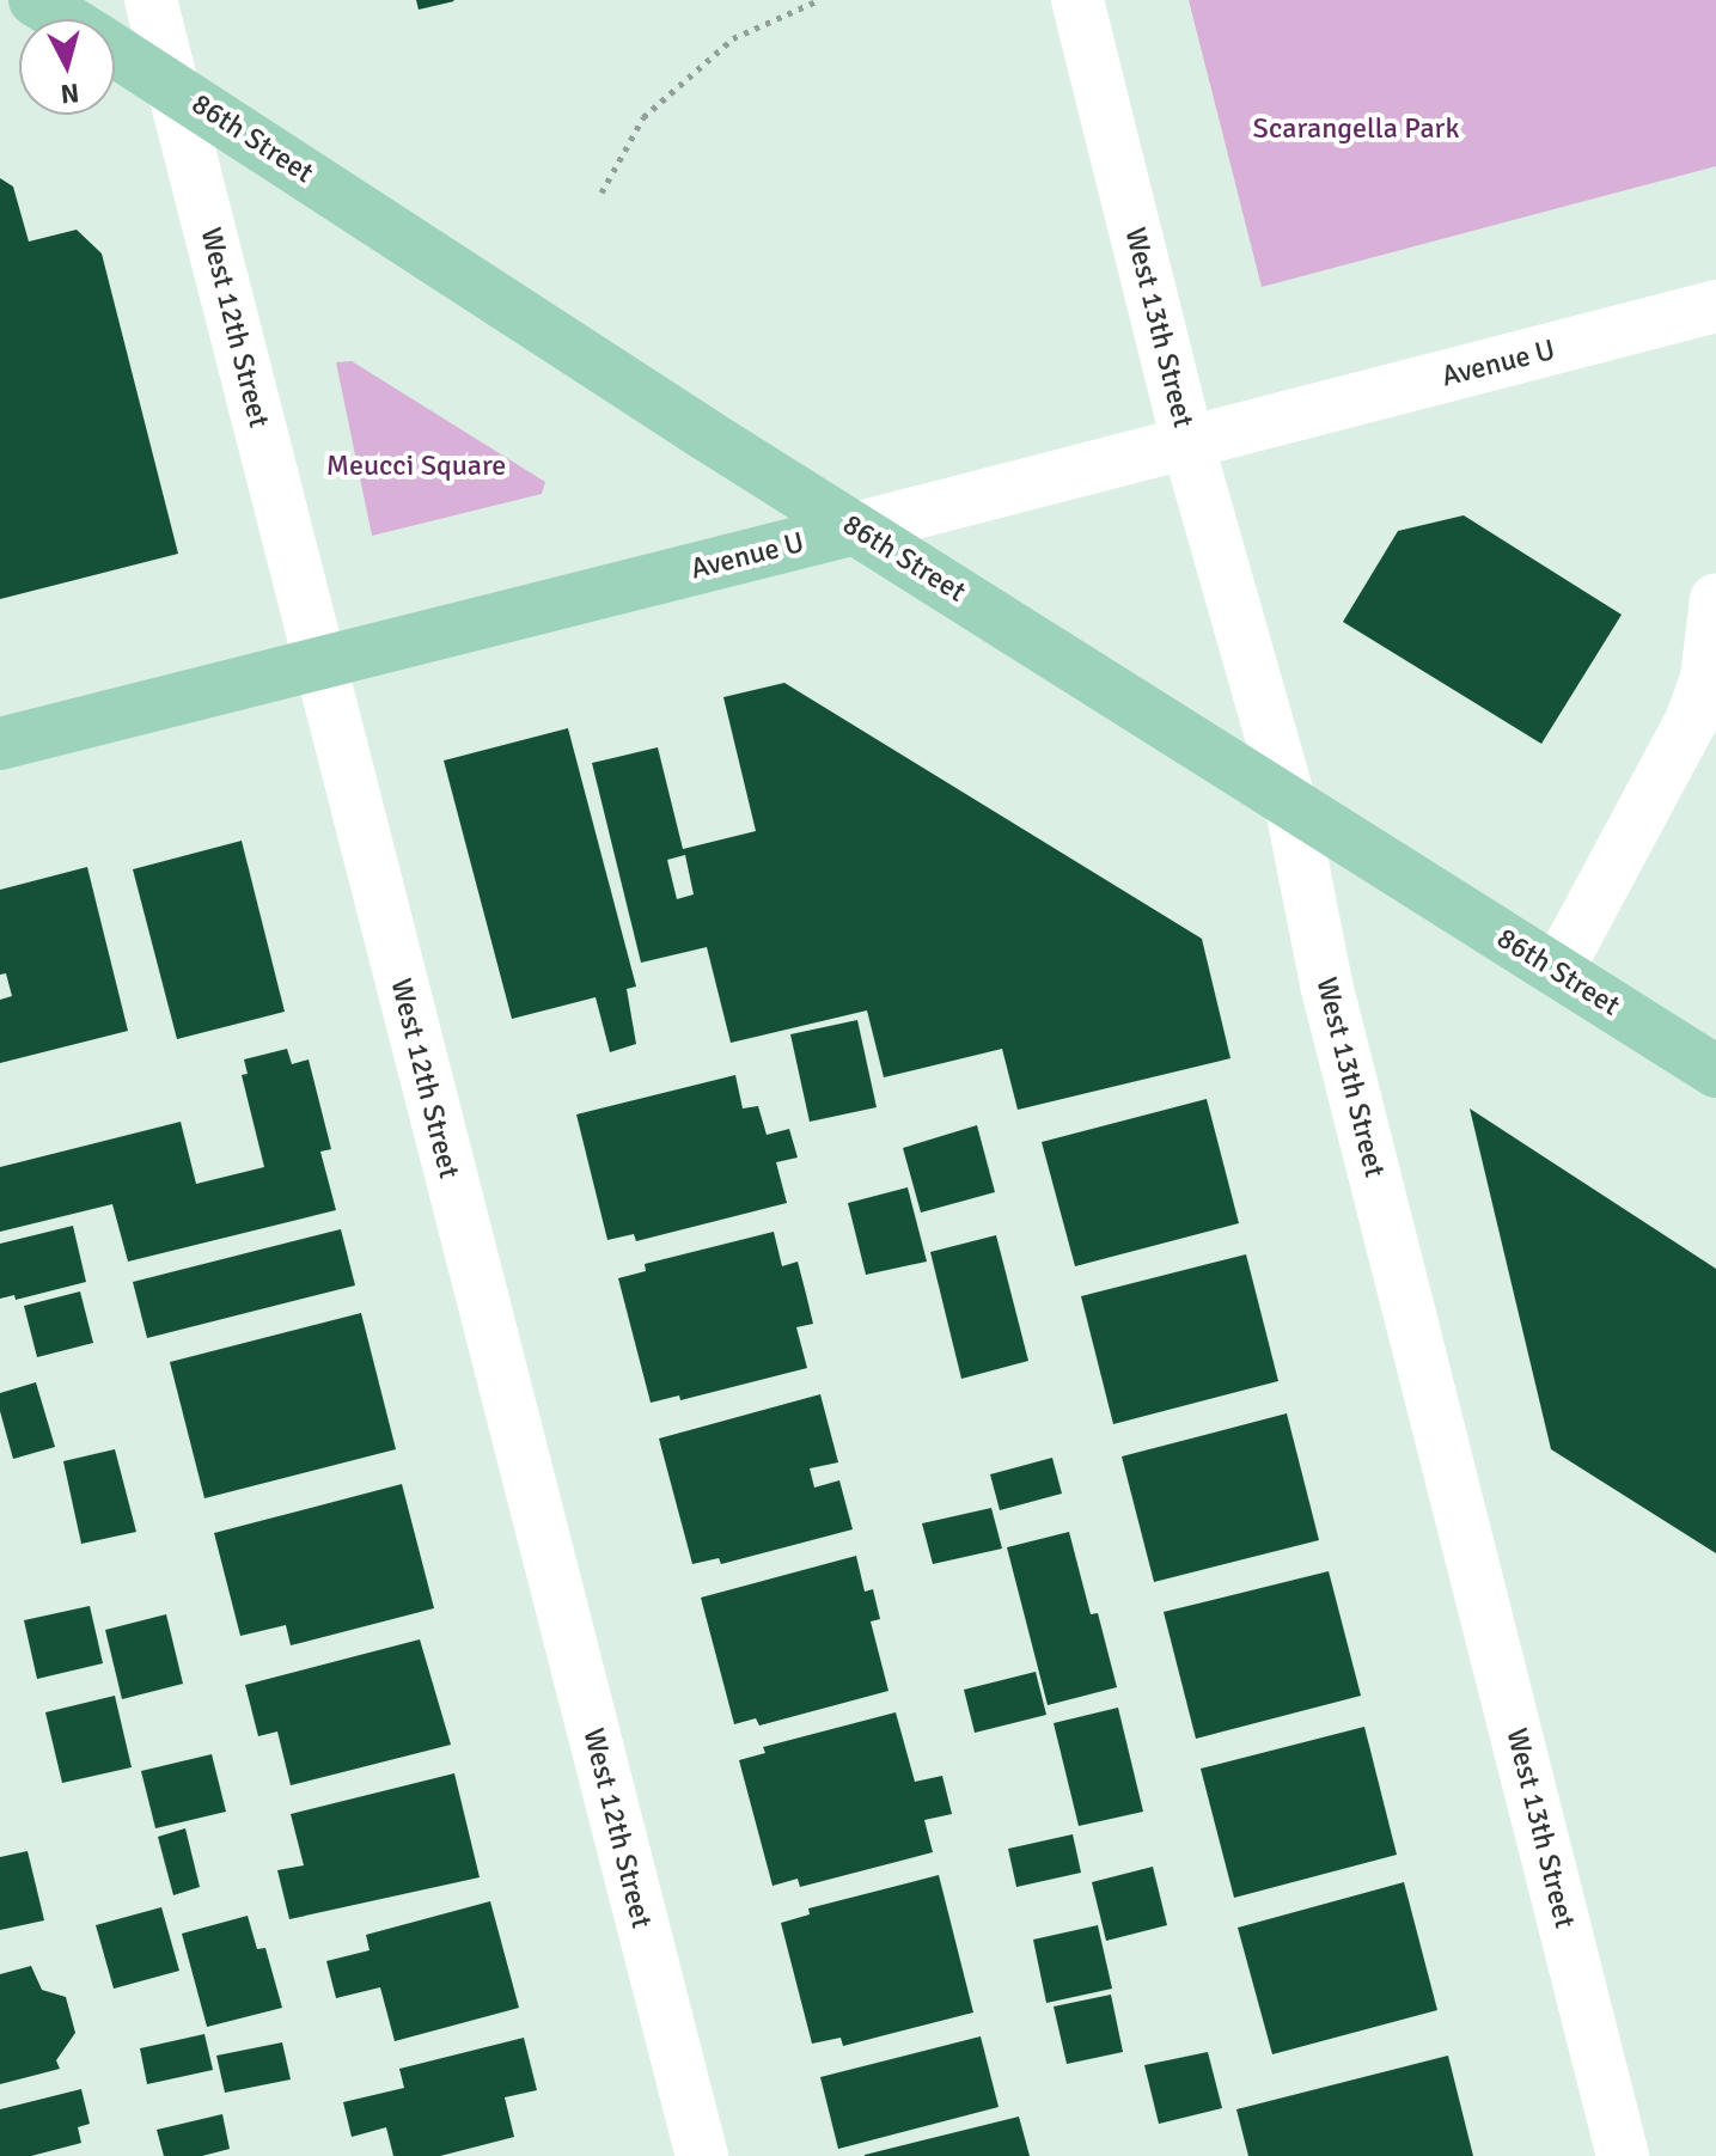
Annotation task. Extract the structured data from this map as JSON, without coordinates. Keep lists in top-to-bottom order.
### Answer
{
  "streets": {
    "main road": ["86th Street", "Avenue U"],
    "street": ["West 12th Street", "West 13th Street"]
  },
  "crossings": [
    ["86th Street", "West 12th Street"],
    ["86th Street", "West 13th Street"],
    ["86th Street", "Avenue U"],
    ["West 12th Street", "Avenue U"],
    ["West 13th Street", "Avenue U"]
  ],
  "parks": ["Scarangella Park", "Meucci Square"],
  "north": "bottom"
}
